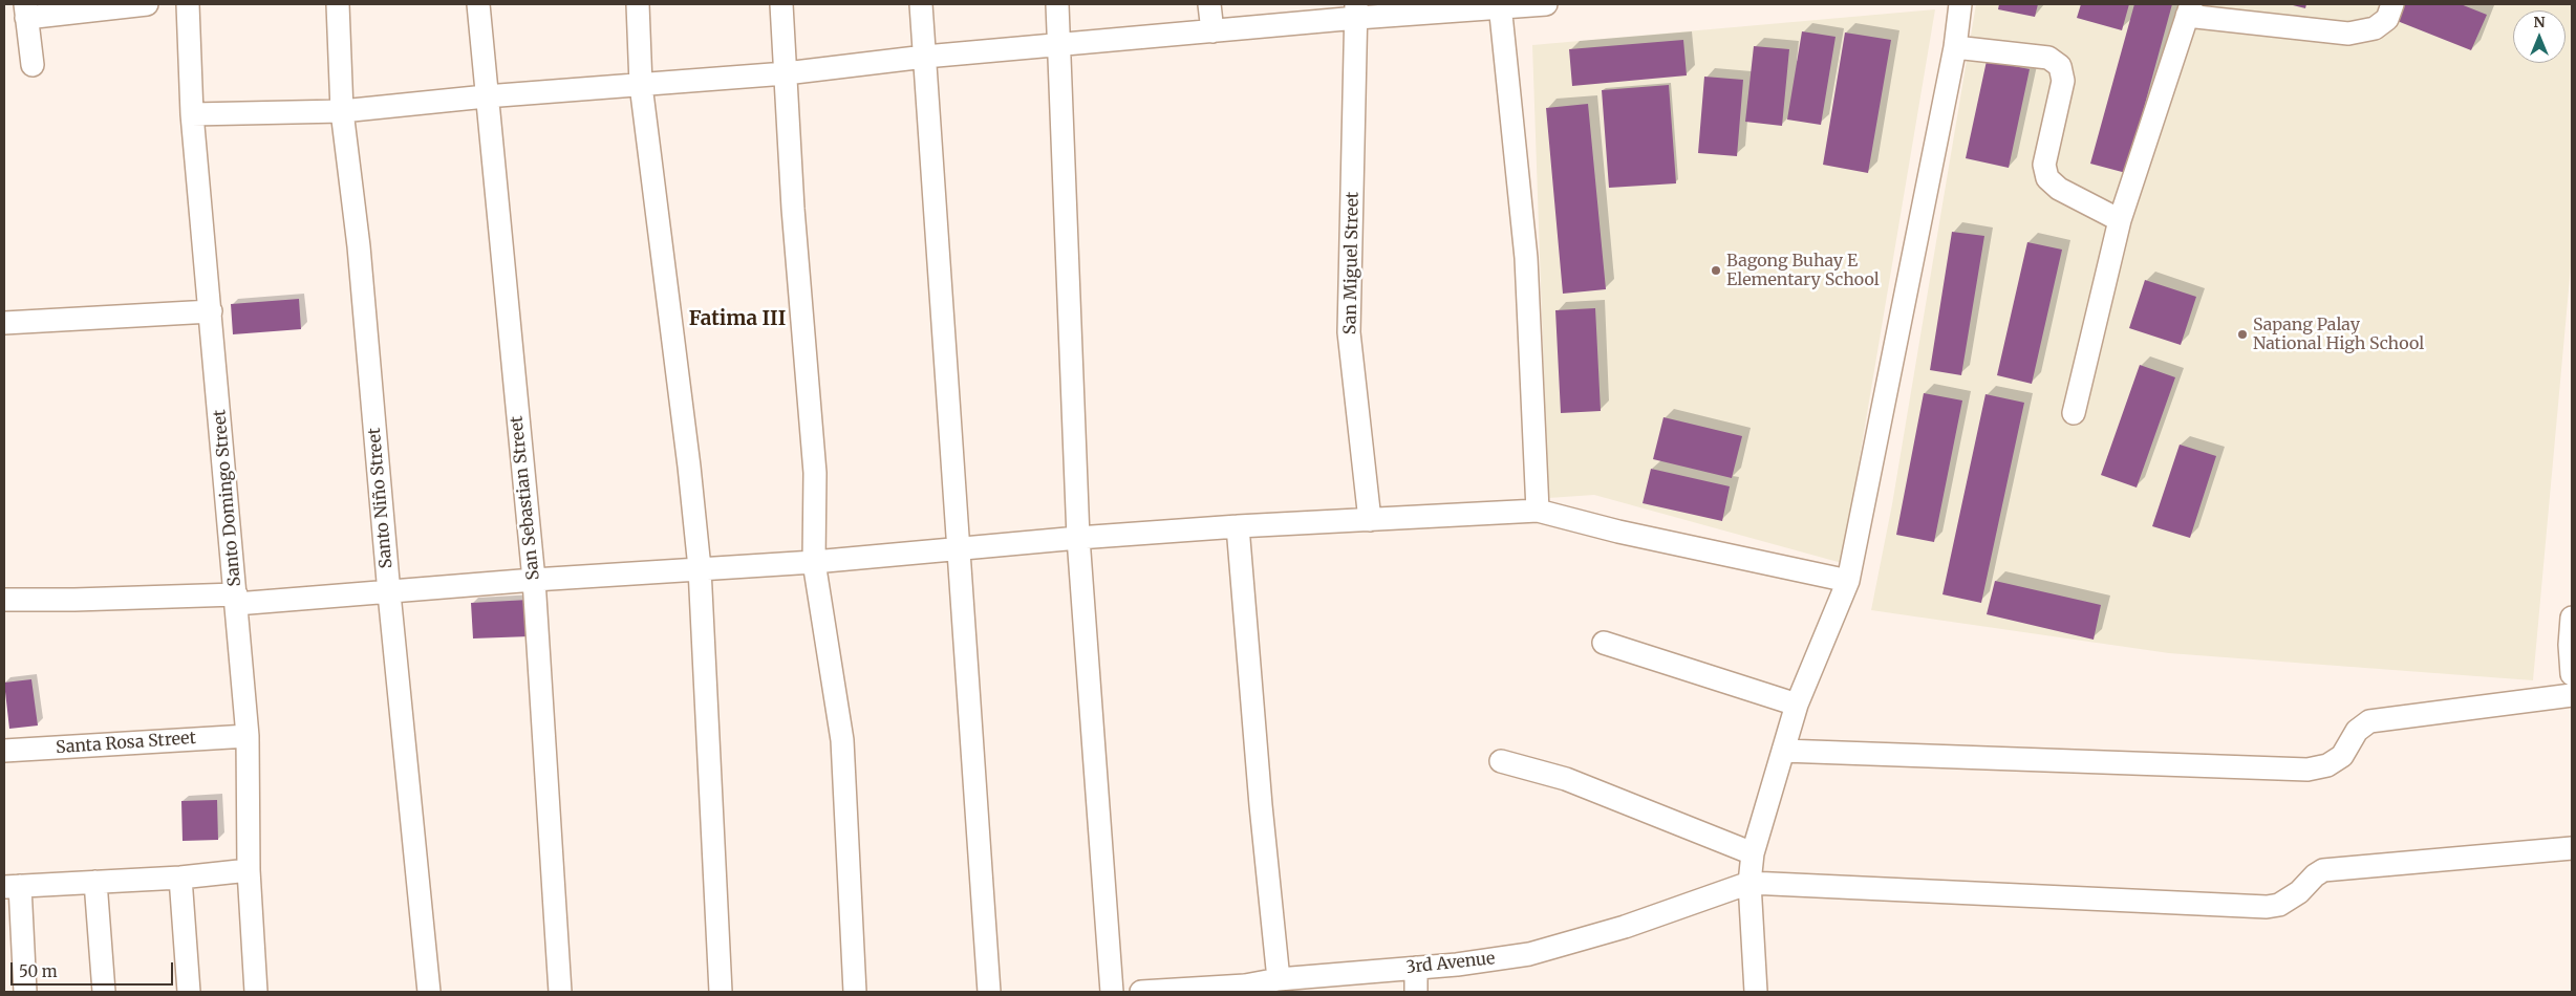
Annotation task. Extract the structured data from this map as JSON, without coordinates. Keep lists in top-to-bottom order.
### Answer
{
  "streets": {
    "street": [
      "San Miguel Street",
      "Santo Domingo Street",
      "Santo Niño Street",
      "San Sebastian Street",
      "Santa Rosa Street",
      "3rd Avenue"
    ]
  },
  "crossings": [
    ["Santo Domingo Street", "Santa Rosa Street"]
  ],
  "districts": ["Fatima III"],
  "places": ["Bagong Buhay E Elementary School", "Sapang Palay National High School"],
  "scale_bar": "50 m",
  "north": "top"
}
